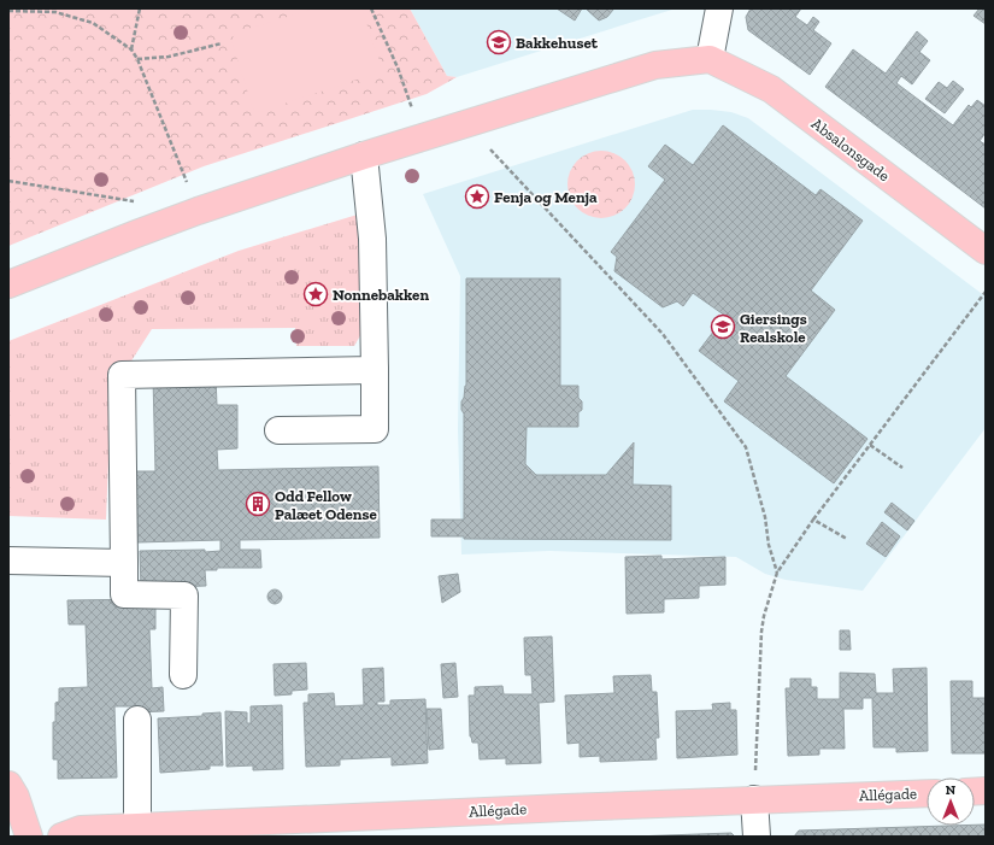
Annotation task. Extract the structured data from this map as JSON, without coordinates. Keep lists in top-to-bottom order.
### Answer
{
  "streets": {
    "main road": ["Absalonsgade", "Allégade"]
  },
  "places": {
    "school or university": ["Bakkehuset", "Giersings Realskole"],
    "place": ["Fenja og Menja", "Nonnebakken"],
    "building": ["Odd Fellow Palæet Odense"]
  },
  "north": "top"
}
